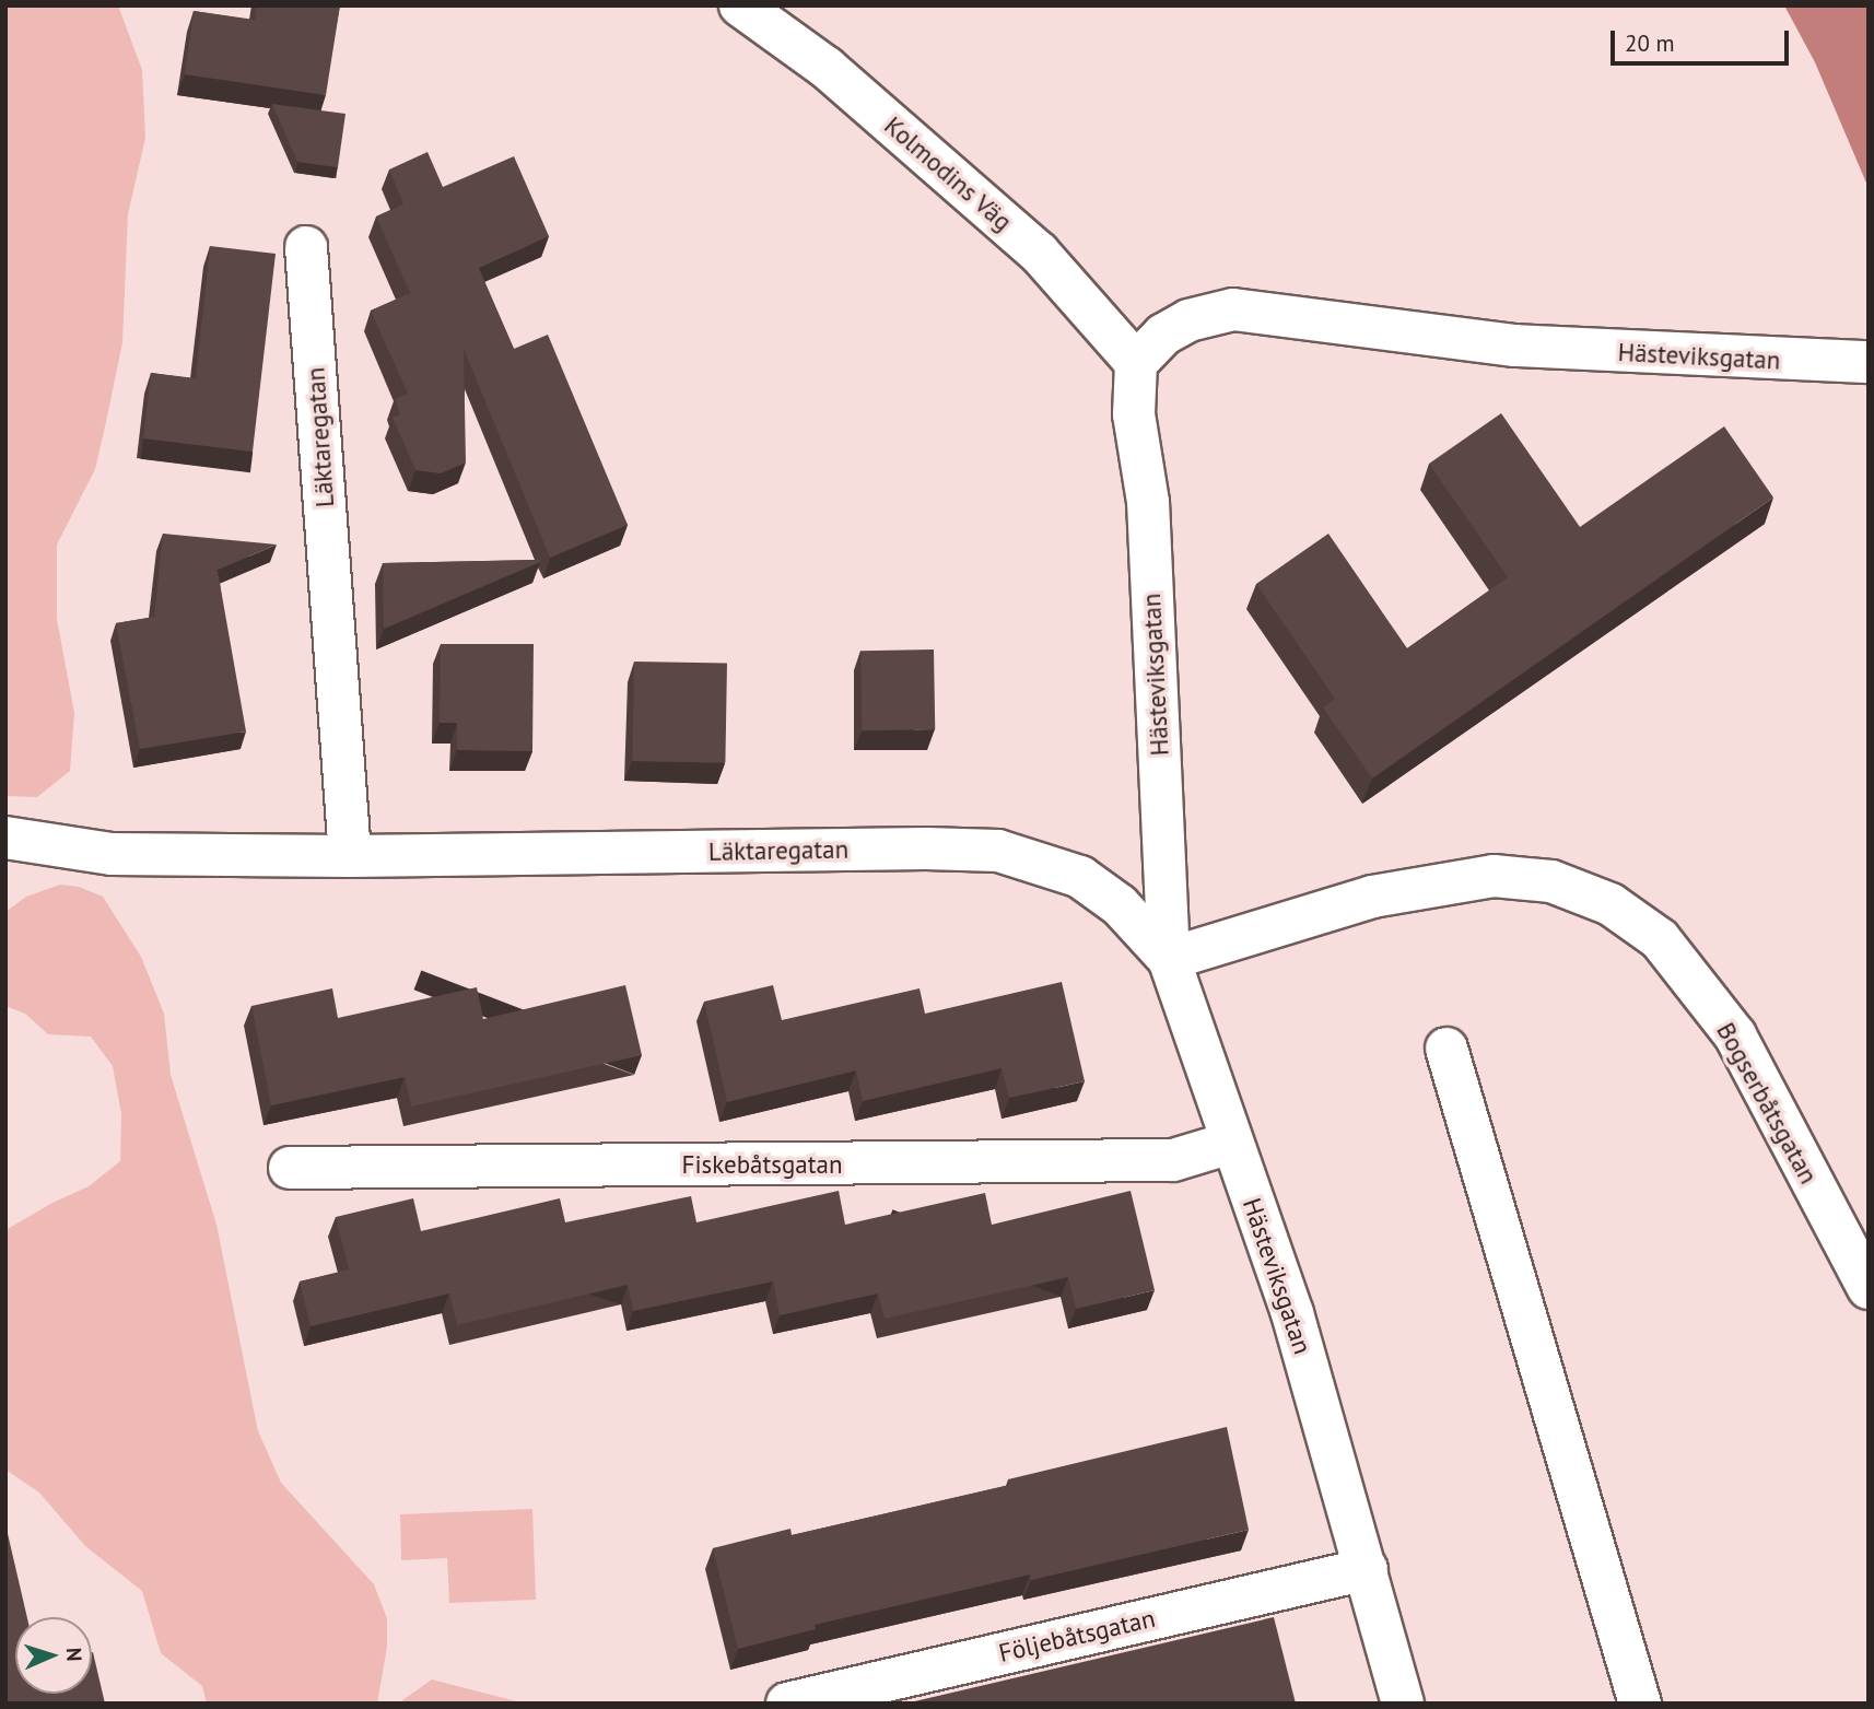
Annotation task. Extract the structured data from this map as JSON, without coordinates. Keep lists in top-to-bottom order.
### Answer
{
  "streets": {
    "street": [
      "Kolmodins Väg",
      "Hästeviksgatan",
      "Läktaregatan",
      "Bogserbåtsgatan",
      "Fiskebåtsgatan",
      "Följebåtsgatan"
    ]
  },
  "crossings": [
    ["Kolmodins Väg", "Hästeviksgatan"],
    ["Hästeviksgatan", "Läktaregatan"],
    ["Hästeviksgatan", "Bogserbåtsgatan"],
    ["Hästeviksgatan", "Fiskebåtsgatan"],
    ["Hästeviksgatan", "Följebåtsgatan"],
    ["Läktaregatan", "Bogserbåtsgatan"]
  ],
  "scale_bar": "20 m",
  "north": "right"
}
